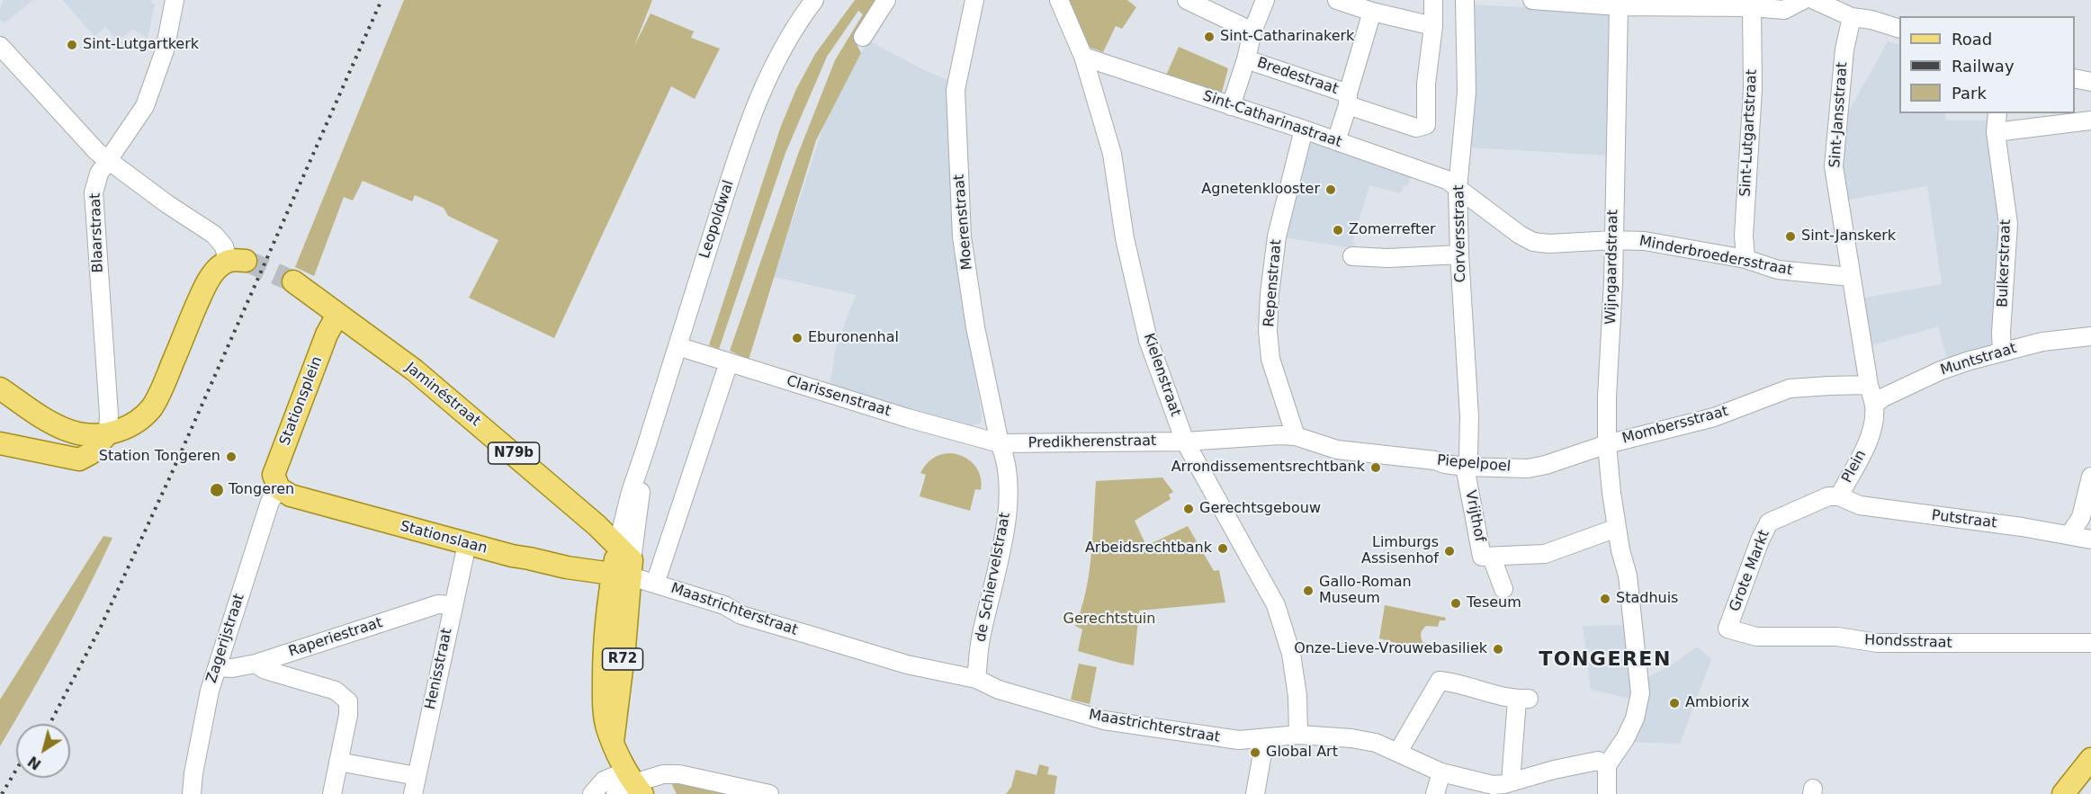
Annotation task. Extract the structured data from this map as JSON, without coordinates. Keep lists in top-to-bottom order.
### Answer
{
  "streets": {
    "main road": [
      "Jaminéstraat",
      "Stationsplein",
      "N79b",
      "Stationslaan",
      "R72"
    ],
    "street": [
      "Bredestraat",
      "Sint-Jansstraat",
      "Sint-Catharinastraat",
      "Sint-Lutgartstraat",
      "Leopoldwal",
      "Moerenstraat",
      "Blaarstraat",
      "Corversstraat",
      "Minderbroedersstraat",
      "Bulkerstraat",
      "Wijngaardstraat",
      "Repenstraat",
      "Muntstraat",
      "Kielenstraat",
      "Clarissenstraat",
      "Mombersstraat",
      "Predikherenstraat",
      "Piepelpoel",
      "Plein",
      "Vrijthof",
      "Putstraat",
      "Grote Markt",
      "de Schiervelstraat",
      "Maastrichterstraat",
      "Raperiestraat",
      "Zagerijstraat",
      "Hondsstraat",
      "Henisstraat"
    ]
  },
  "crossings": [
    ["Sint-Jansstraat", "Minderbroedersstraat"],
    ["Sint-Jansstraat", "Muntstraat"],
    ["Sint-Jansstraat", "Mombersstraat"],
    ["Sint-Jansstraat", "Plein"],
    ["Sint-Catharinastraat", "Corversstraat"],
    ["Sint-Catharinastraat", "Minderbroedersstraat"],
    ["Sint-Catharinastraat", "Wijngaardstraat"],
    ["Sint-Catharinastraat", "Repenstraat"],
    ["Sint-Catharinastraat", "Kielenstraat"],
    ["Sint-Lutgartstraat", "Minderbroedersstraat"],
    ["Leopoldwal", "Jaminéstraat"],
    ["Leopoldwal", "Clarissenstraat"],
    ["Leopoldwal", "Stationslaan"],
    ["Leopoldwal", "Maastrichterstraat"],
    ["Leopoldwal", "R72"],
    ["Moerenstraat", "Clarissenstraat"],
    ["Moerenstraat", "Predikherenstraat"],
    ["Moerenstraat", "de Schiervelstraat"],
    ["Corversstraat", "Piepelpoel"],
    ["Corversstraat", "Vrijthof"],
    ["Minderbroedersstraat", "Wijngaardstraat"],
    ["Bulkerstraat", "Muntstraat"],
    ["Wijngaardstraat", "Mombersstraat"],
    ["Wijngaardstraat", "Piepelpoel"],
    ["Wijngaardstraat", "Maastrichterstraat"],
    ["Repenstraat", "Predikherenstraat"],
    ["Repenstraat", "Piepelpoel"],
    ["Muntstraat", "Plein"],
    ["Kielenstraat", "Predikherenstraat"],
    ["Kielenstraat", "Maastrichterstraat"],
    ["Jaminéstraat", "Stationsplein"],
    ["Jaminéstraat", "Stationslaan"],
    ["Jaminéstraat", "Maastrichterstraat"],
    ["Jaminéstraat", "R72"],
    ["Clarissenstraat", "Predikherenstraat"],
    ["Clarissenstraat", "de Schiervelstraat"],
    ["Stationsplein", "Stationslaan"],
    ["Stationsplein", "Zagerijstraat"],
    ["Mombersstraat", "Piepelpoel"],
    ["Predikherenstraat", "Piepelpoel"],
    ["Predikherenstraat", "de Schiervelstraat"],
    ["Piepelpoel", "Vrijthof"],
    ["Plein", "Putstraat"],
    ["Plein", "Grote Markt"],
    ["Stationslaan", "Maastrichterstraat"],
    ["Stationslaan", "Zagerijstraat"],
    ["Stationslaan", "R72"],
    ["Stationslaan", "Henisstraat"],
    ["Grote Markt", "Hondsstraat"],
    ["de Schiervelstraat", "Maastrichterstraat"],
    ["Maastrichterstraat", "R72"],
    ["Raperiestraat", "Zagerijstraat"],
    ["Raperiestraat", "Henisstraat"]
  ],
  "districts": ["TONGEREN"],
  "parks": ["Gerechtstuin"],
  "places": [
    "Sint-Catharinakerk",
    "Sint-Lutgartkerk",
    "Agnetenklooster",
    "Zomerrefter",
    "Sint-Janskerk",
    "Eburonenhal",
    "Station Tongeren",
    "Arrondissementsrechtbank",
    "Tongeren",
    "Gerechtsgebouw",
    "Arbeidsrechtbank",
    "Limburgs Assisenhof",
    "Gallo-Roman Museum",
    "Stadhuis",
    "Teseum",
    "Onze-Lieve-Vrouwebasiliek",
    "Ambiorix",
    "Global Art"
  ],
  "legend": ["Road", "Railway", "Park"],
  "north": "bottom left"
}
